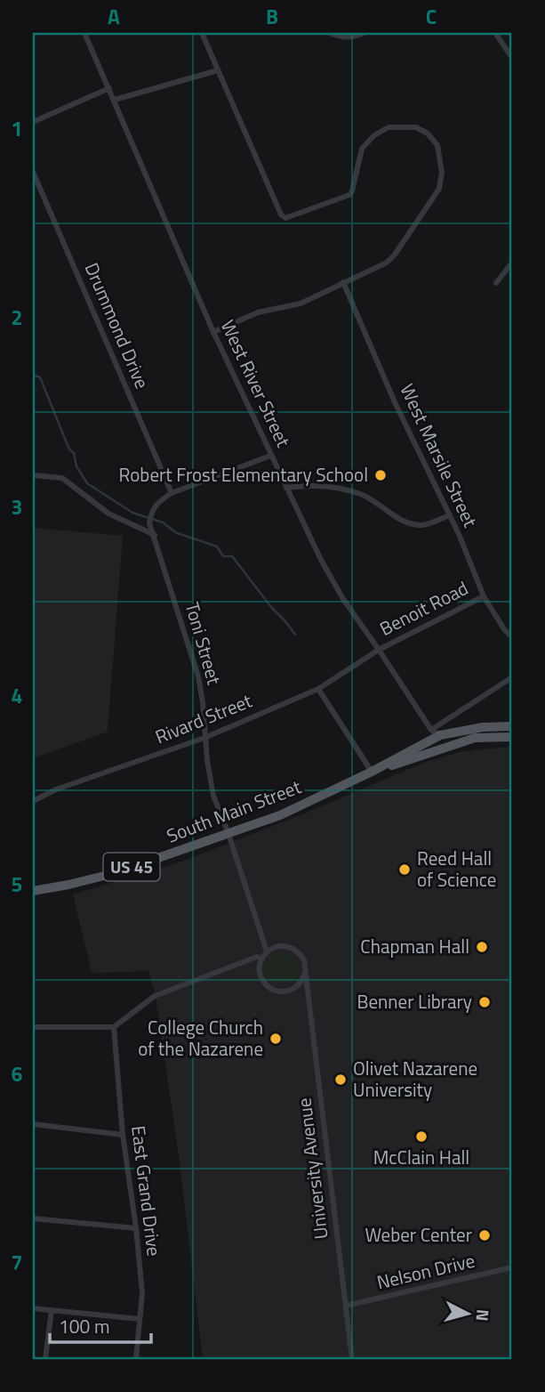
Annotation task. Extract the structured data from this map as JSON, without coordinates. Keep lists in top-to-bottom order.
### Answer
{
  "streets": {
    "main road": ["South Main Street", "US 45"],
    "street": [
      "Drummond Drive",
      "West River Street",
      "West Marsile Street",
      "Benoit Road",
      "Toni Street",
      "Rivard Street",
      "University Avenue",
      "East Grand Drive",
      "Nelson Drive"
    ]
  },
  "crossings": [
    ["Drummond Drive", "Toni Street"],
    ["West River Street", "Benoit Road"],
    ["West River Street", "Rivard Street"],
    ["West River Street", "South Main Street"],
    ["West Marsile Street", "Benoit Road"],
    ["Benoit Road", "Rivard Street"],
    ["Toni Street", "Rivard Street"],
    ["Toni Street", "South Main Street"],
    ["University Avenue", "Nelson Drive"]
  ],
  "places": [
    "Robert Frost Elementary School",
    "Reed Hall of Science",
    "Chapman Hall",
    "Benner Library",
    "College Church of the Nazarene",
    "Olivet Nazarene University",
    "McClain Hall",
    "Weber Center"
  ],
  "scale_bar": "100 m",
  "north": "right",
  "grid": {
    "columns": ["A", "B", "C"],
    "rows": [
      "1",
      "2",
      "3",
      "4",
      "5",
      "6",
      "7"
    ]
  }
}
